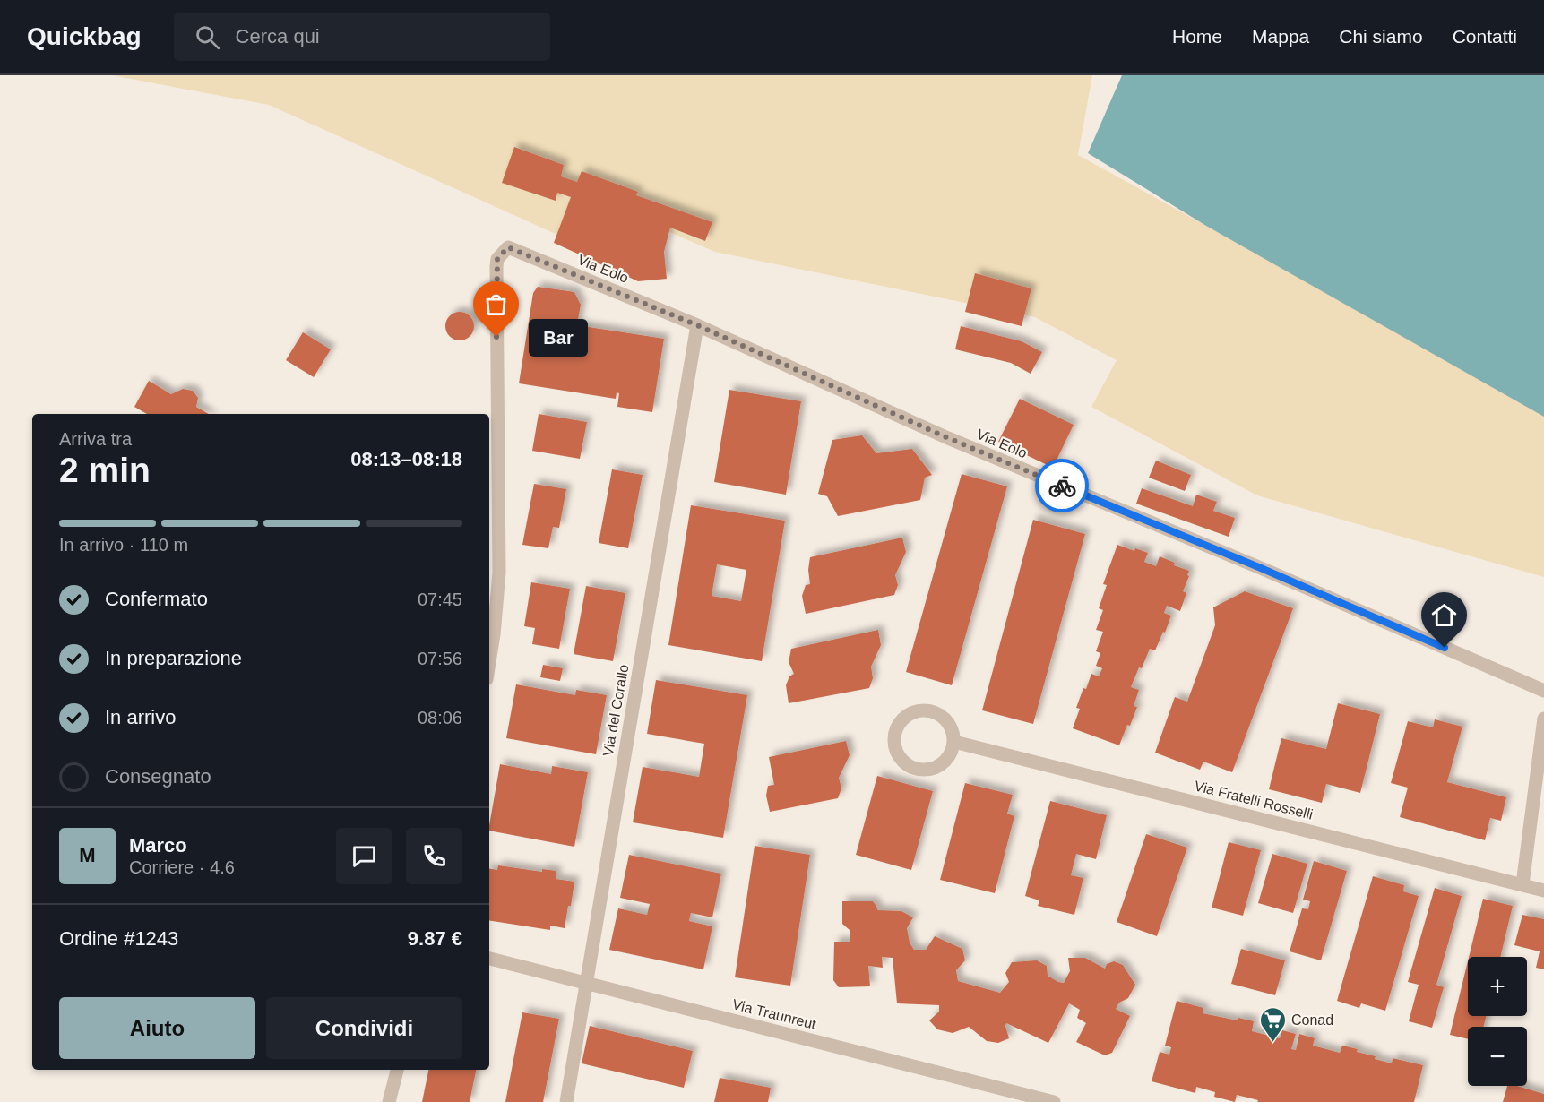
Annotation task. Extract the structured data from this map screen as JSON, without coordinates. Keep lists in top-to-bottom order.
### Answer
{
  "streets": {
    "street": [
      "Via Eolo",
      "Via del Corallo",
      "Via Fratelli Rosselli",
      "Via Traunreut"
    ]
  },
  "crossings": [
    ["Via Eolo", "Via del Corallo"],
    ["Via del Corallo", "Via Traunreut"]
  ],
  "places": {
    "other": ["Bar"],
    "supermarket": ["Conad"]
  },
  "page": {
    "header": "Quickbag",
    "search": "Cerca qui",
    "nav": [
      "Home",
      "Mappa",
      "Chi siamo",
      "Contatti"
    ],
    "bubble": "Bar",
    "heading": ["2 min", "Arriva tra", "08:13–08:18"],
    "panel": [
      "Marco",
      "Corriere · 4.6",
      "Ordine #1243",
      "9.87 €"
    ],
    "bar": "In arrivo · 110 m",
    "list": [
      ["Confermato", "07:45"],
      ["In preparazione", "07:56"],
      ["In arrivo", "08:06"],
      "Consegnato"
    ],
    "round": "M",
    "map_buttons": ["+", "−"],
    "buttons": ["Aiuto", "Condividi"]
  }
}
